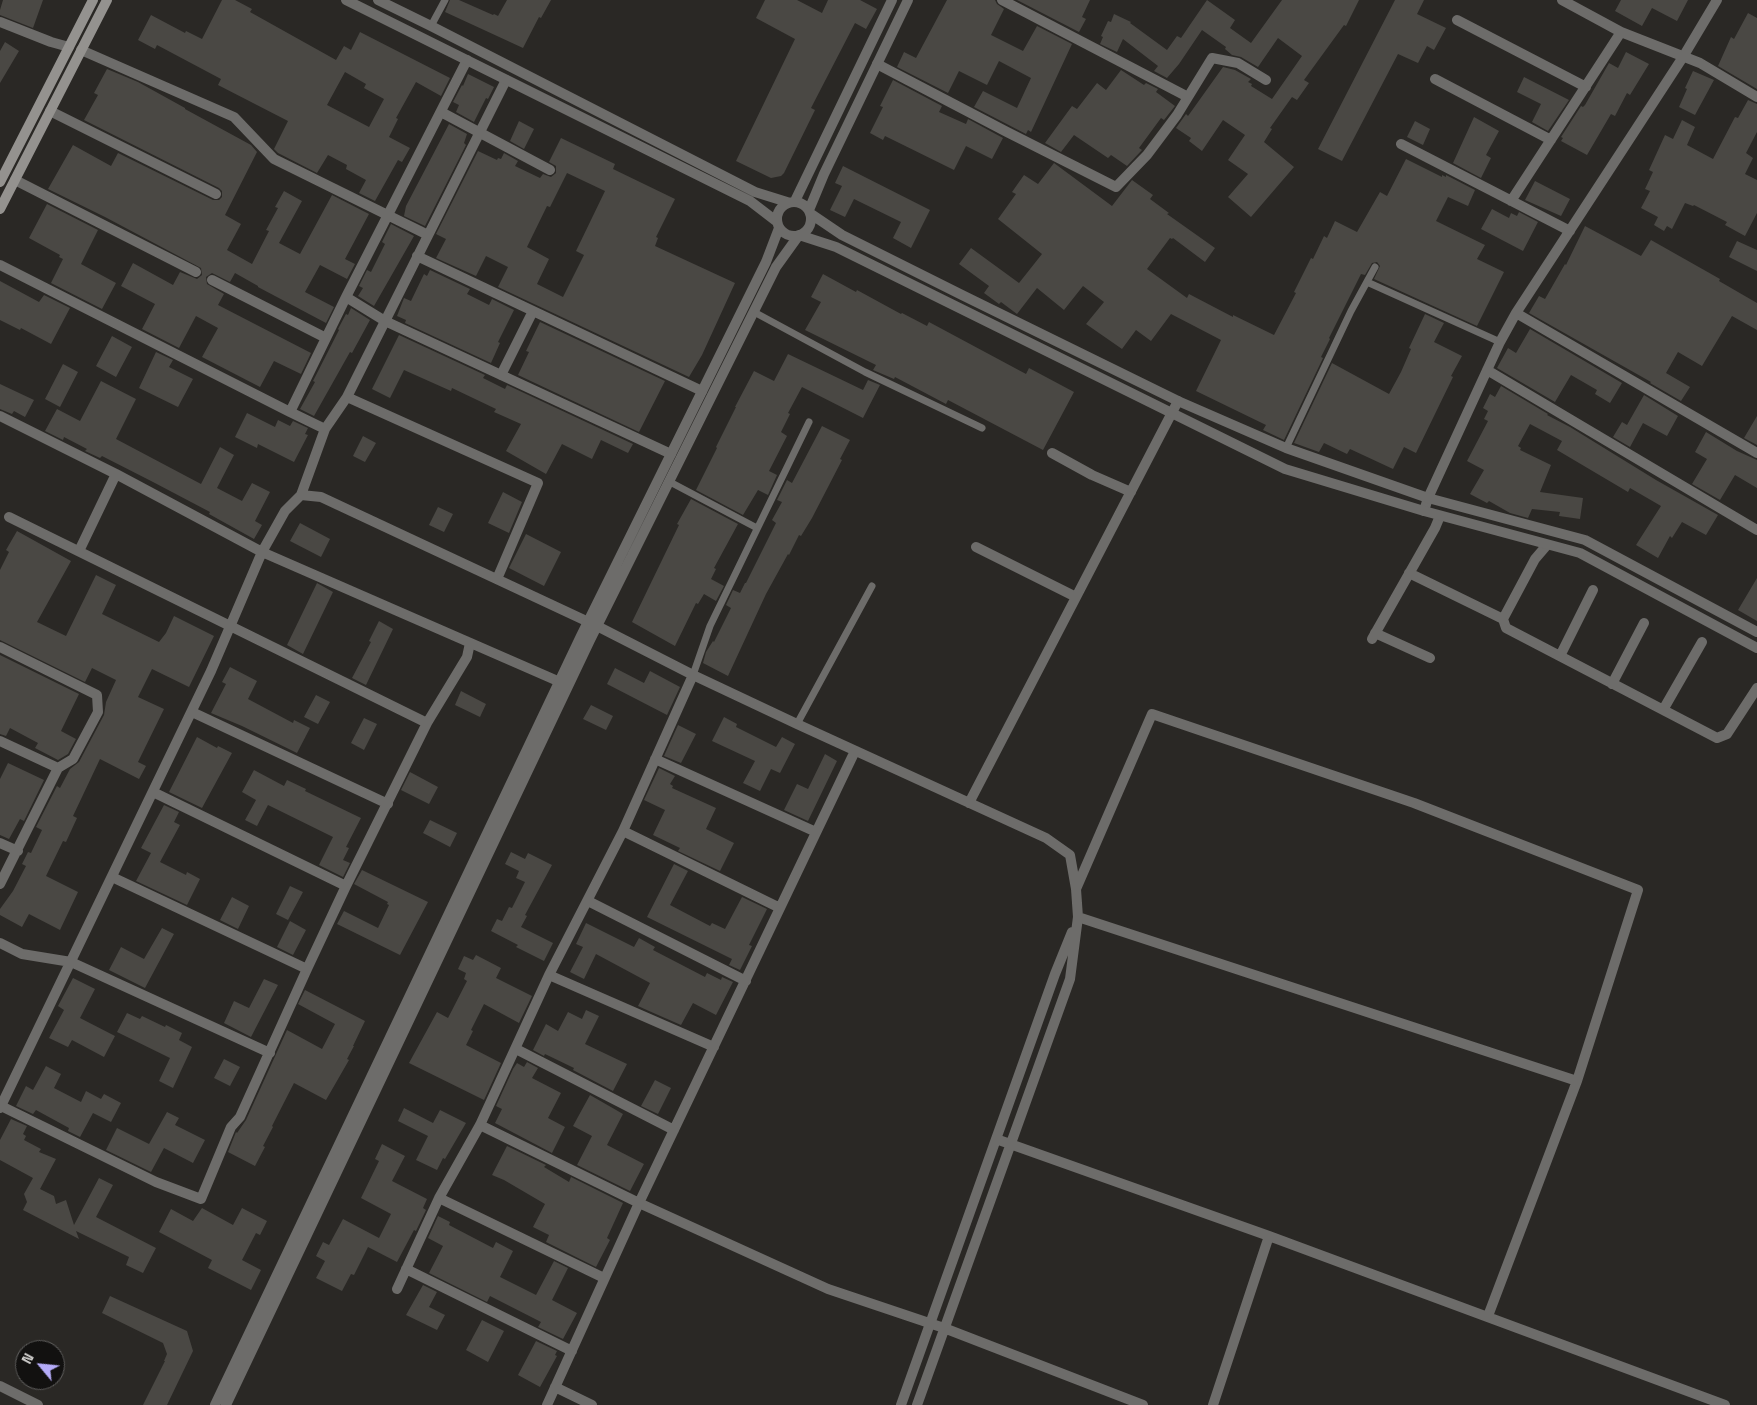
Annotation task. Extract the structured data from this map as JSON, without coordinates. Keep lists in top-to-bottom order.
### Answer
{
  "north": "top left"
}
